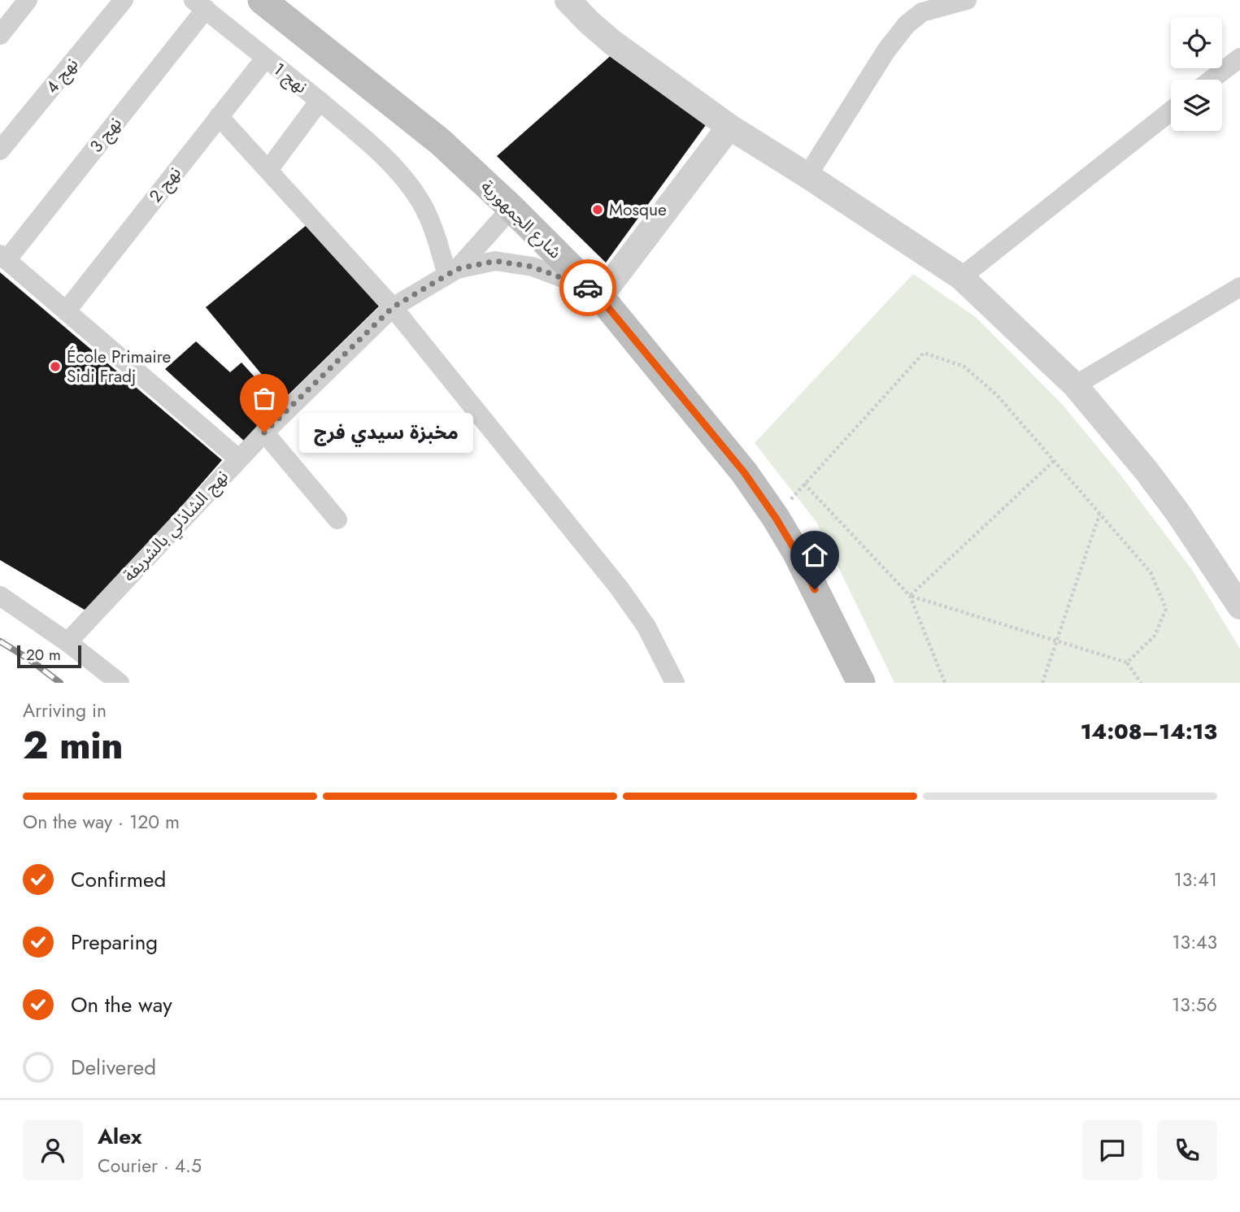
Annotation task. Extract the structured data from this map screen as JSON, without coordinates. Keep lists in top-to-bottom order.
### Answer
{
  "streets": {
    "main road": ["شارع الجمهورية"],
    "street": [
      "نهج 4",
      "نهج 1",
      "نهج 3",
      "نهج 2",
      "نهج الشاذلي بالشريفة"
    ]
  },
  "crossings": [
    ["نهج 1", "نهج 3"],
    ["نهج 1", "نهج 2"],
    ["شارع الجمهورية", "نهج الشاذلي بالشريفة"]
  ],
  "places": ["Mosque", "École Primaire Sidi Fradj", "مخبزة سيدي فرج"],
  "scale_bar": "20 m",
  "page": {
    "bubble": "مخبزة سيدي فرج",
    "scale": "20 m",
    "heading": ["2 min", "Arriving in", "14:08–14:13"],
    "panel": ["Alex", "Courier · 4.5"],
    "bar": "On the way · 120 m",
    "list": [
      ["Confirmed", "13:41"],
      ["Preparing", "13:43"],
      ["On the way", "13:56"],
      "Delivered"
    ]
  }
}
